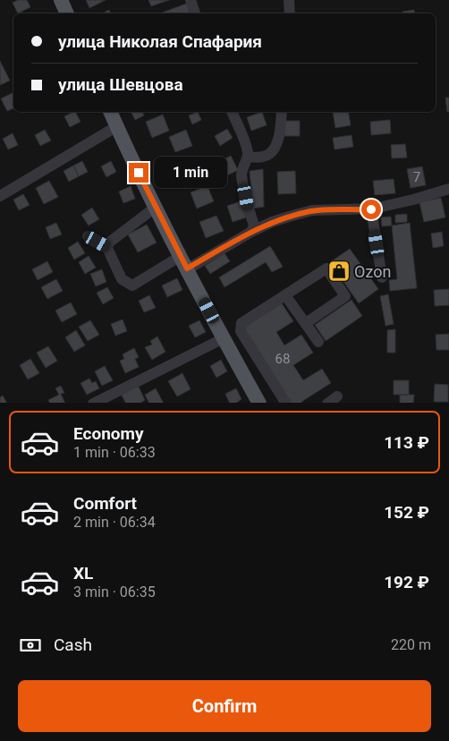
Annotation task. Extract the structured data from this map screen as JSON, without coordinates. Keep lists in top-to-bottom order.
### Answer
{
  "places": {
    "shop": ["Ozon"]
  },
  "house_numbers": ["7", "68"],
  "page": {
    "banner": ["улица Николая Спафария", "улица Шевцова"],
    "bubble": "1 min",
    "list": [
      {
        "name": "Economy",
        "note": "1 min · 06:33",
        "value": "113 ₽"
      },
      {
        "name": "Comfort",
        "note": "2 min · 06:34",
        "value": "152 ₽"
      },
      {
        "name": "XL",
        "note": "3 min · 06:35",
        "value": "192 ₽"
      }
    ],
    "pay": ["Cash", "220 m"],
    "buttons": "Confirm"
  }
}
